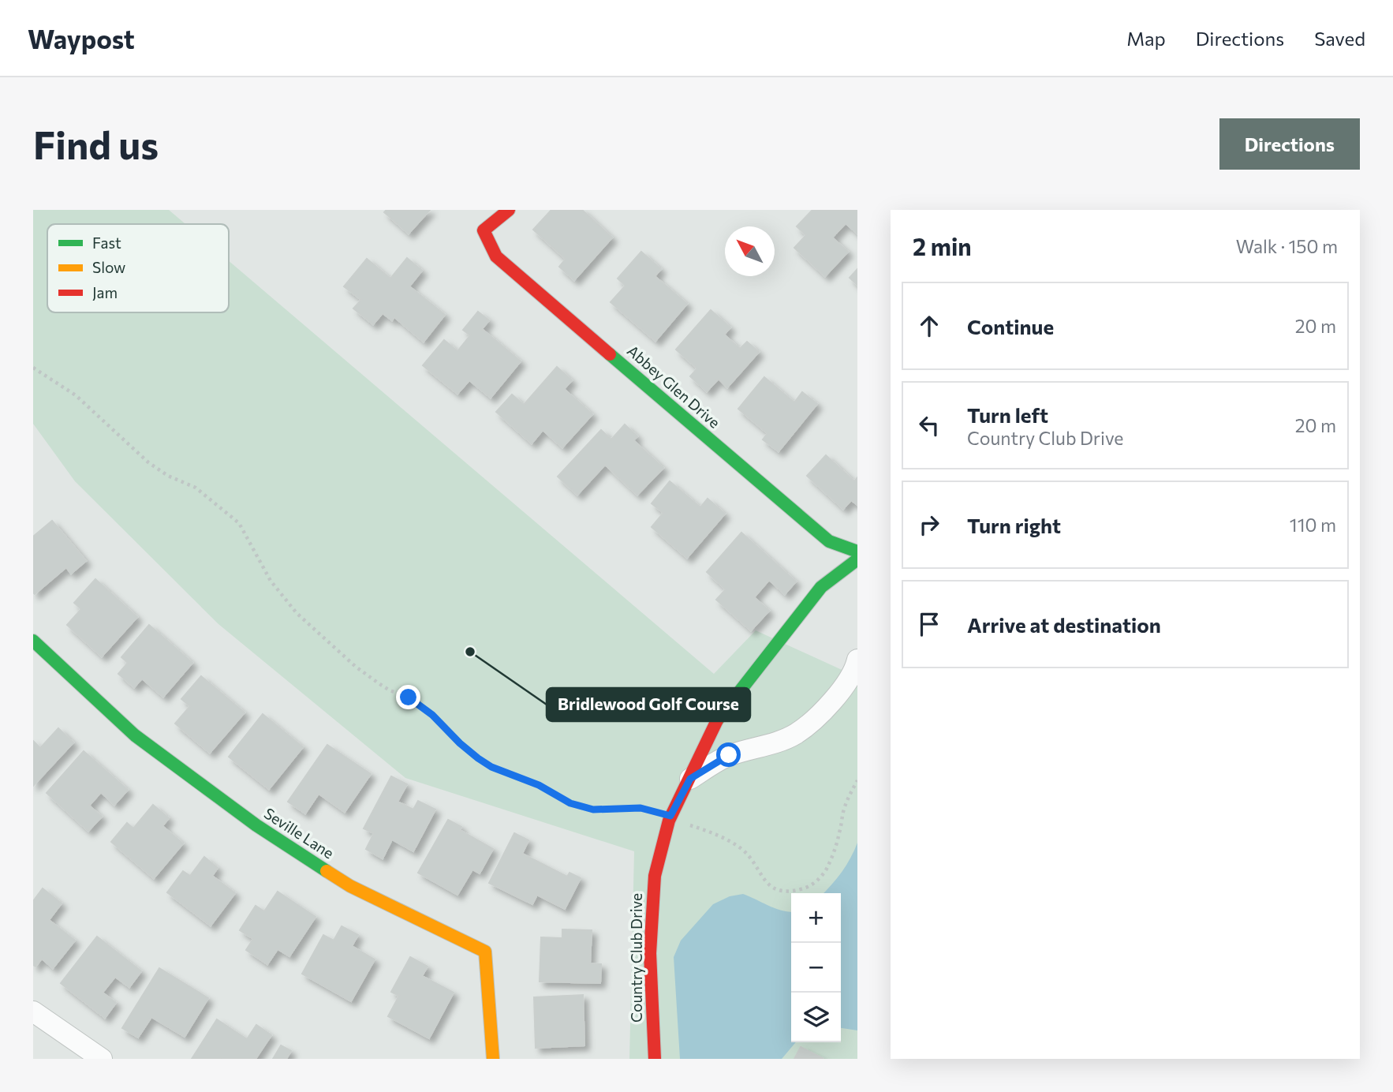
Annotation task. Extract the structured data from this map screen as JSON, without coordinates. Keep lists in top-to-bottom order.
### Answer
{
  "streets": {
    "street": ["Abbey Glen Drive", "Seville Lane", "Country Club Drive"]
  },
  "places": ["Bridlewood Golf Course"],
  "legend": ["Fast", "Slow", "Jam"],
  "north": "top left",
  "page": {
    "header": "Waypost",
    "nav": ["Map", "Directions", "Saved"],
    "buttons": "Directions",
    "title": "Find us",
    "heading": ["2 min", "Walk · 150 m"],
    "list": [
      ["Continue", "20 m"],
      ["Turn left", "Country Club Drive", "20 m"],
      ["Turn right", "110 m"],
      "Arrive at destination"
    ],
    "map_buttons": ["+", "−"]
  }
}
